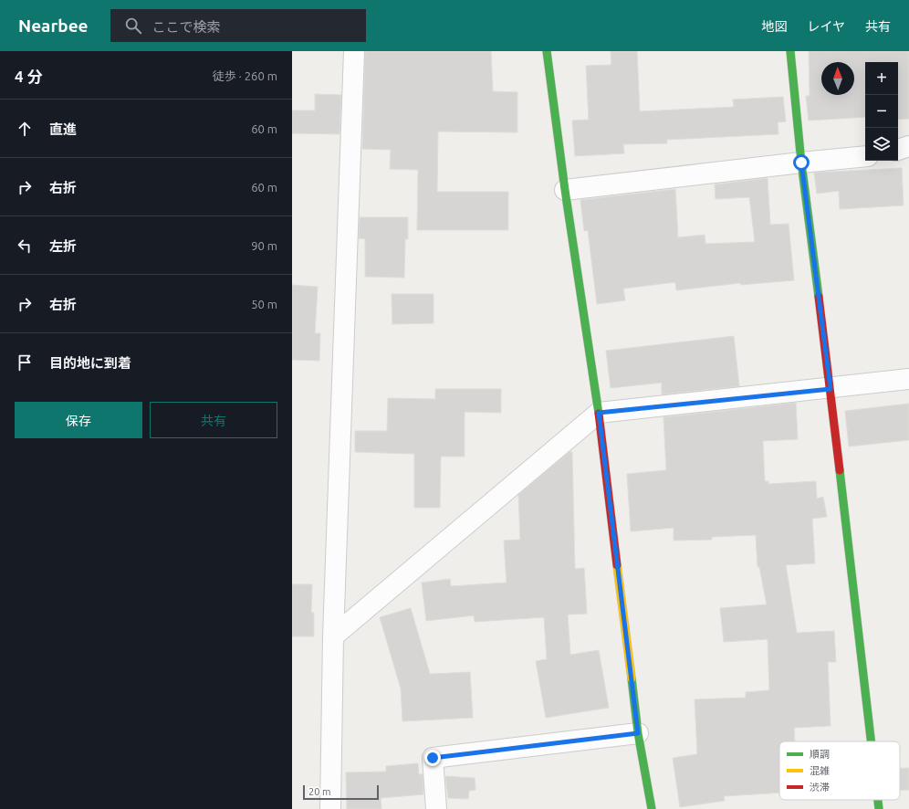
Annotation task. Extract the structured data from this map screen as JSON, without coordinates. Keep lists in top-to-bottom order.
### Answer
{
  "legend": ["順調", "混雑", "渋滞"],
  "scale_bar": "20 m",
  "north": "top",
  "page": {
    "header": "Nearbee",
    "search": "ここで検索",
    "nav": ["地図", "レイヤ", "共有"],
    "heading": ["4 分", "徒歩 · 260 m"],
    "map_buttons": ["+", "−"],
    "list": [
      ["直進", "60 m"],
      ["右折", "60 m"],
      ["左折", "90 m"],
      ["右折", "50 m"],
      "目的地に到着"
    ],
    "buttons": ["保存", "共有"],
    "scale": "20 m"
  }
}
